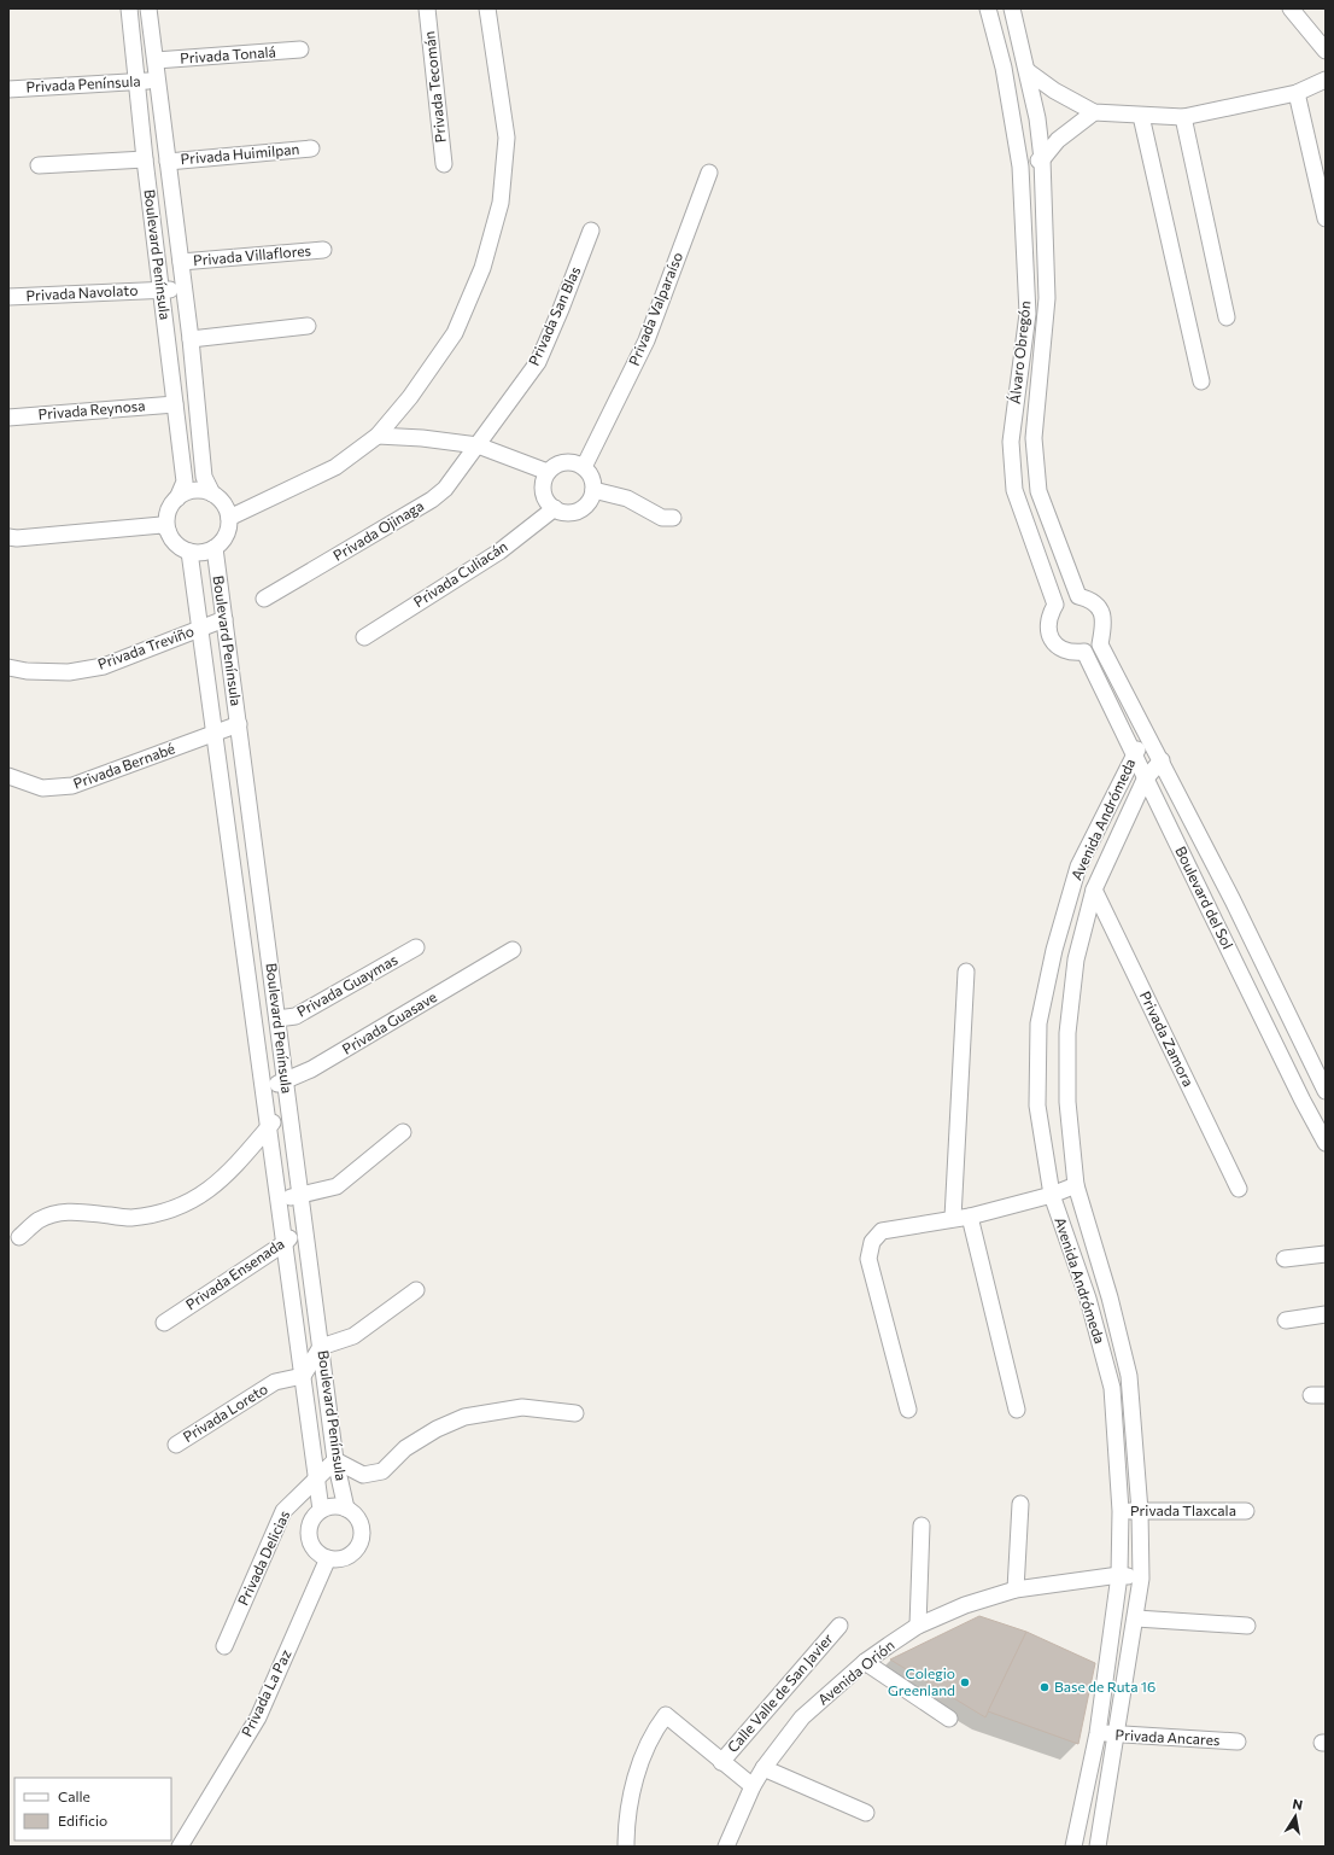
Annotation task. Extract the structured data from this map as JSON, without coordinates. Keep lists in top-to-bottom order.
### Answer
{
  "streets": {
    "street": [
      "Privada Tonalá",
      "Privada Península",
      "Privada Tecomán",
      "Privada Huimilpan",
      "Boulevard Península",
      "Privada Villaflores",
      "Privada Navolato",
      "Privada Valparaíso",
      "Privada San Blas",
      "Álvaro Obregón",
      "Privada Reynosa",
      "Privada Ojinaga",
      "Privada Culiacán",
      "Privada Treviño",
      "Privada Bernabé",
      "Avenida Andrómeda",
      "Boulevard del Sol",
      "Privada Guaymas",
      "Privada Guasave",
      "Privada Zamora",
      "Privada Ensenada",
      "Privada Loreto",
      "Privada Tlaxcala",
      "Privada Delicias",
      "Avenida Orión",
      "Privada La Paz",
      "Calle Valle de San Javier",
      "Privada Ancares"
    ]
  },
  "crossings": [
    ["Privada Tonalá", "Boulevard Península"],
    ["Privada Península", "Boulevard Península"],
    ["Privada Huimilpan", "Boulevard Península"],
    ["Boulevard Península", "Privada Villaflores"],
    ["Boulevard Península", "Privada Navolato"],
    ["Boulevard Península", "Privada Reynosa"],
    ["Boulevard Península", "Privada Treviño"],
    ["Boulevard Península", "Privada Bernabé"],
    ["Boulevard Península", "Privada Guaymas"],
    ["Boulevard Península", "Privada Guasave"],
    ["Boulevard Península", "Privada Ensenada"],
    ["Boulevard Península", "Privada Loreto"],
    ["Boulevard Península", "Privada Delicias"],
    ["Boulevard Península", "Privada La Paz"],
    ["Privada Valparaíso", "Privada Culiacán"],
    ["Privada San Blas", "Privada Ojinaga"],
    ["Álvaro Obregón", "Boulevard del Sol"],
    ["Avenida Andrómeda", "Boulevard del Sol"],
    ["Avenida Andrómeda", "Privada Zamora"],
    ["Avenida Andrómeda", "Privada Tlaxcala"],
    ["Avenida Andrómeda", "Avenida Orión"],
    ["Avenida Andrómeda", "Privada Ancares"]
  ],
  "places": ["Colegio Greenland", "Base de Ruta 16"],
  "legend": ["Calle", "Edificio"],
  "north": "top"
}
